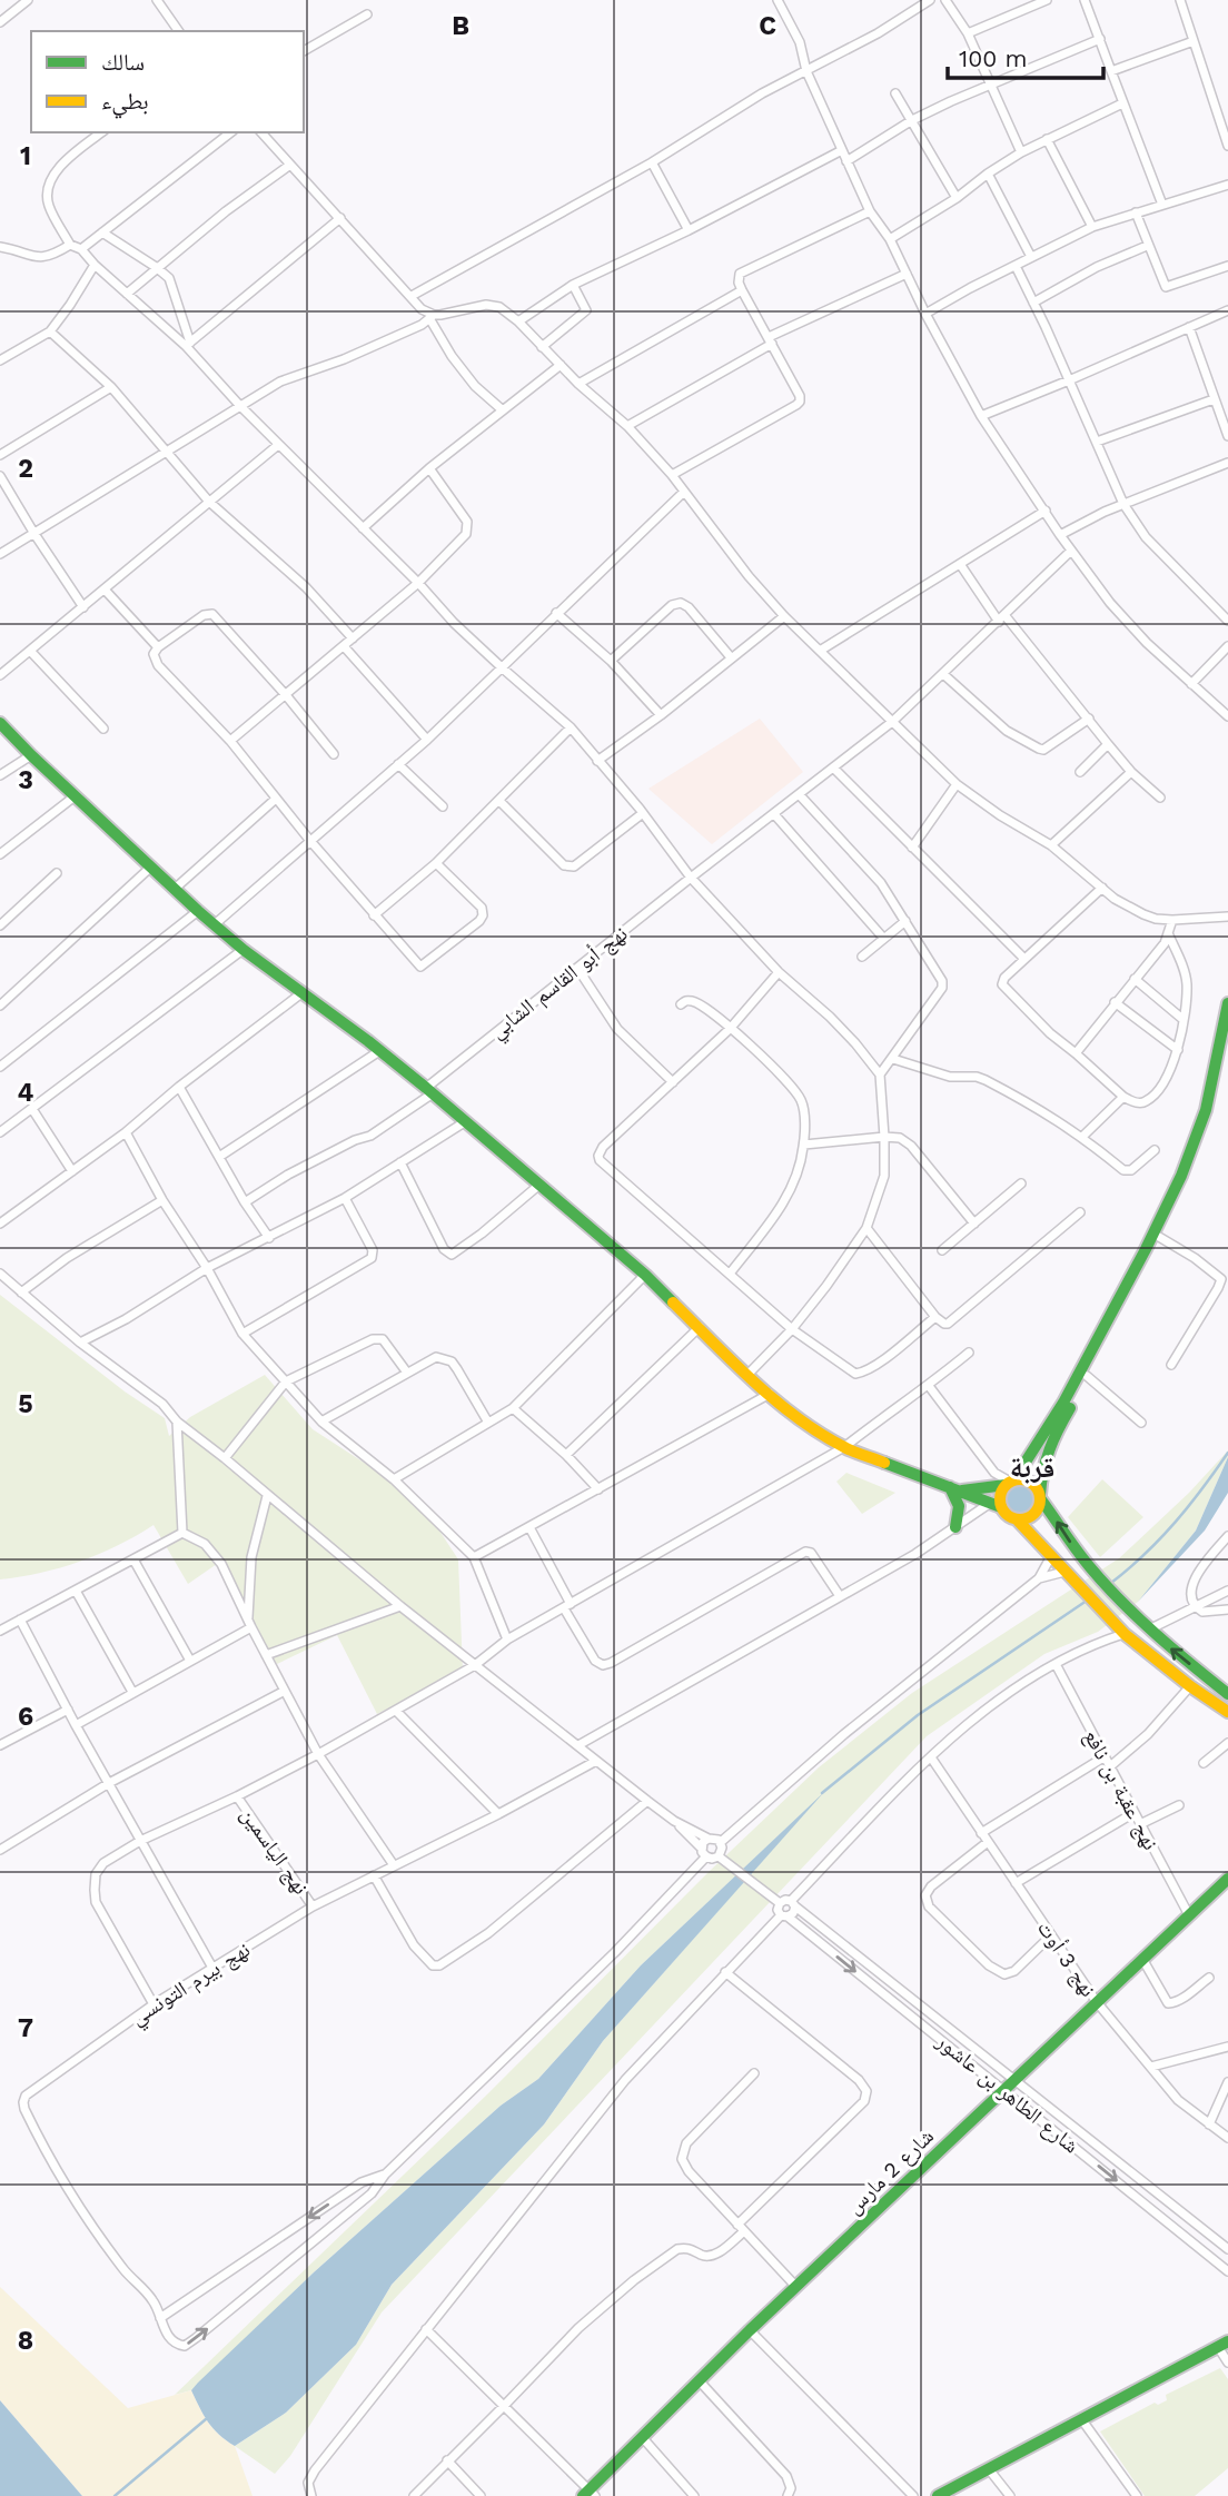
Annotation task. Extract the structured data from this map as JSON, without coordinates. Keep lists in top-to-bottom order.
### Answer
{
  "streets": {
    "main road": ["شارع 2 مارس"],
    "street": [
      "نهج أبو القاسم الشابي",
      "نهج عقبة بن نافع",
      "نهج الياسمين",
      "نهج 3 أوت",
      "نهج بيرم التونسي",
      "شارع الطاهر بن عاشور"
    ]
  },
  "crossings": [
    ["نهج عقبة بن نافع", "شارع 2 مارس"],
    ["نهج الياسمين", "نهج بيرم التونسي"],
    ["نهج 3 أوت", "شارع 2 مارس"],
    ["شارع الطاهر بن عاشور", "شارع 2 مارس"]
  ],
  "districts": ["قربة"],
  "legend": ["سالك", "بطيء"],
  "scale_bar": "100 m",
  "grid": {
    "columns": ["B", "C"],
    "rows": [
      "1",
      "2",
      "3",
      "4",
      "5",
      "6",
      "7",
      "8"
    ]
  }
}
